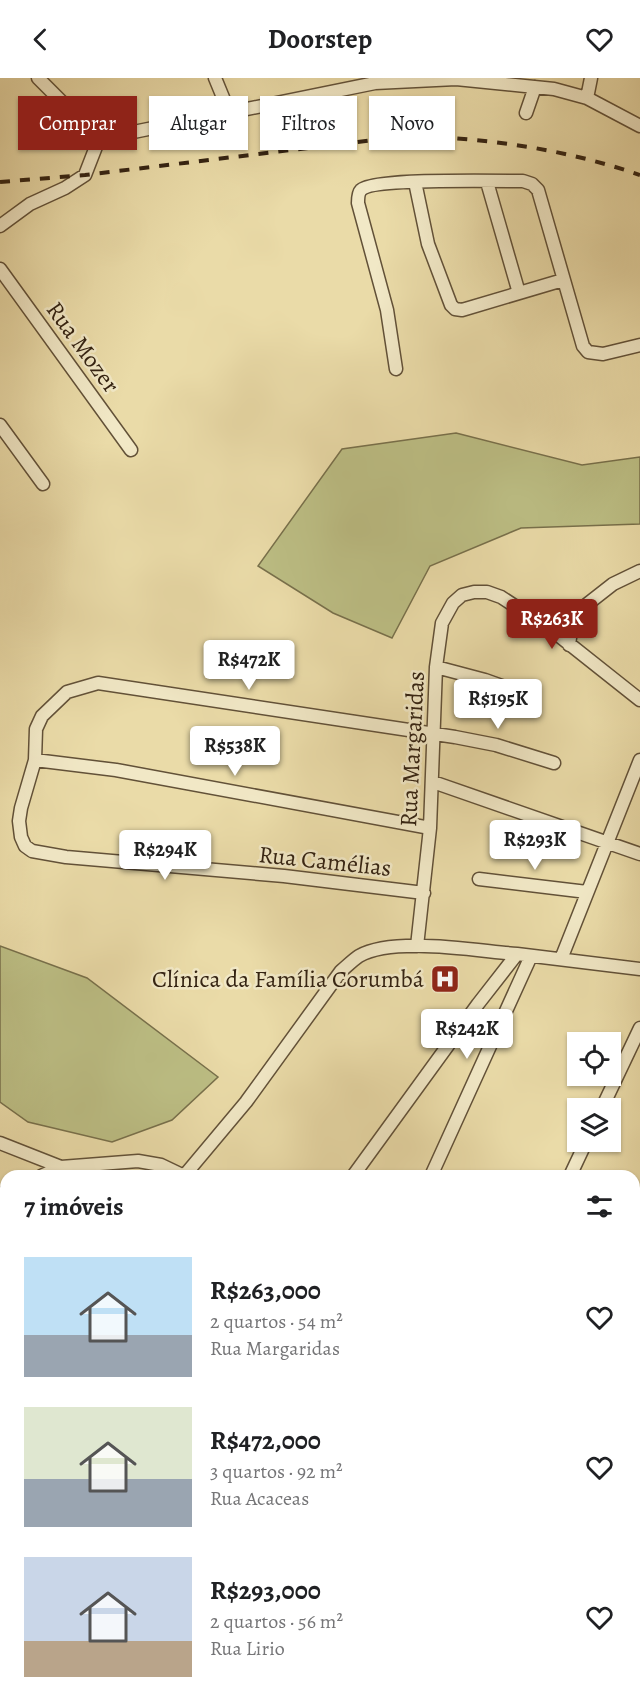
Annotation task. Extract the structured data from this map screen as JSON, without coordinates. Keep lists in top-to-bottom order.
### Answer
{
  "streets": {
    "street": ["Rua Mozer", "Rua Margaridas", "Rua Camélias"]
  },
  "crossings": [
    ["Rua Margaridas", "Rua Camélias"]
  ],
  "places": {
    "hospital": ["Clínica da Família Corumbá"]
  },
  "page": {
    "header": "Doorstep",
    "chip": [
      "Comprar",
      "Alugar",
      "Filtros",
      "Novo"
    ],
    "price": [
      "R$263K",
      "R$472K",
      "R$195K",
      "R$538K",
      "R$293K",
      "R$294K",
      "R$242K"
    ],
    "heading": "7 imóveis",
    "list": [
      {
        "name": "R$263,000",
        "note": "2 quartos · 54 m² · Rua Margaridas"
      },
      {
        "name": "R$472,000",
        "note": "3 quartos · 92 m² · Rua Acaceas"
      },
      {
        "name": "R$293,000",
        "note": "2 quartos · 56 m² · Rua Lirio"
      }
    ]
  }
}
